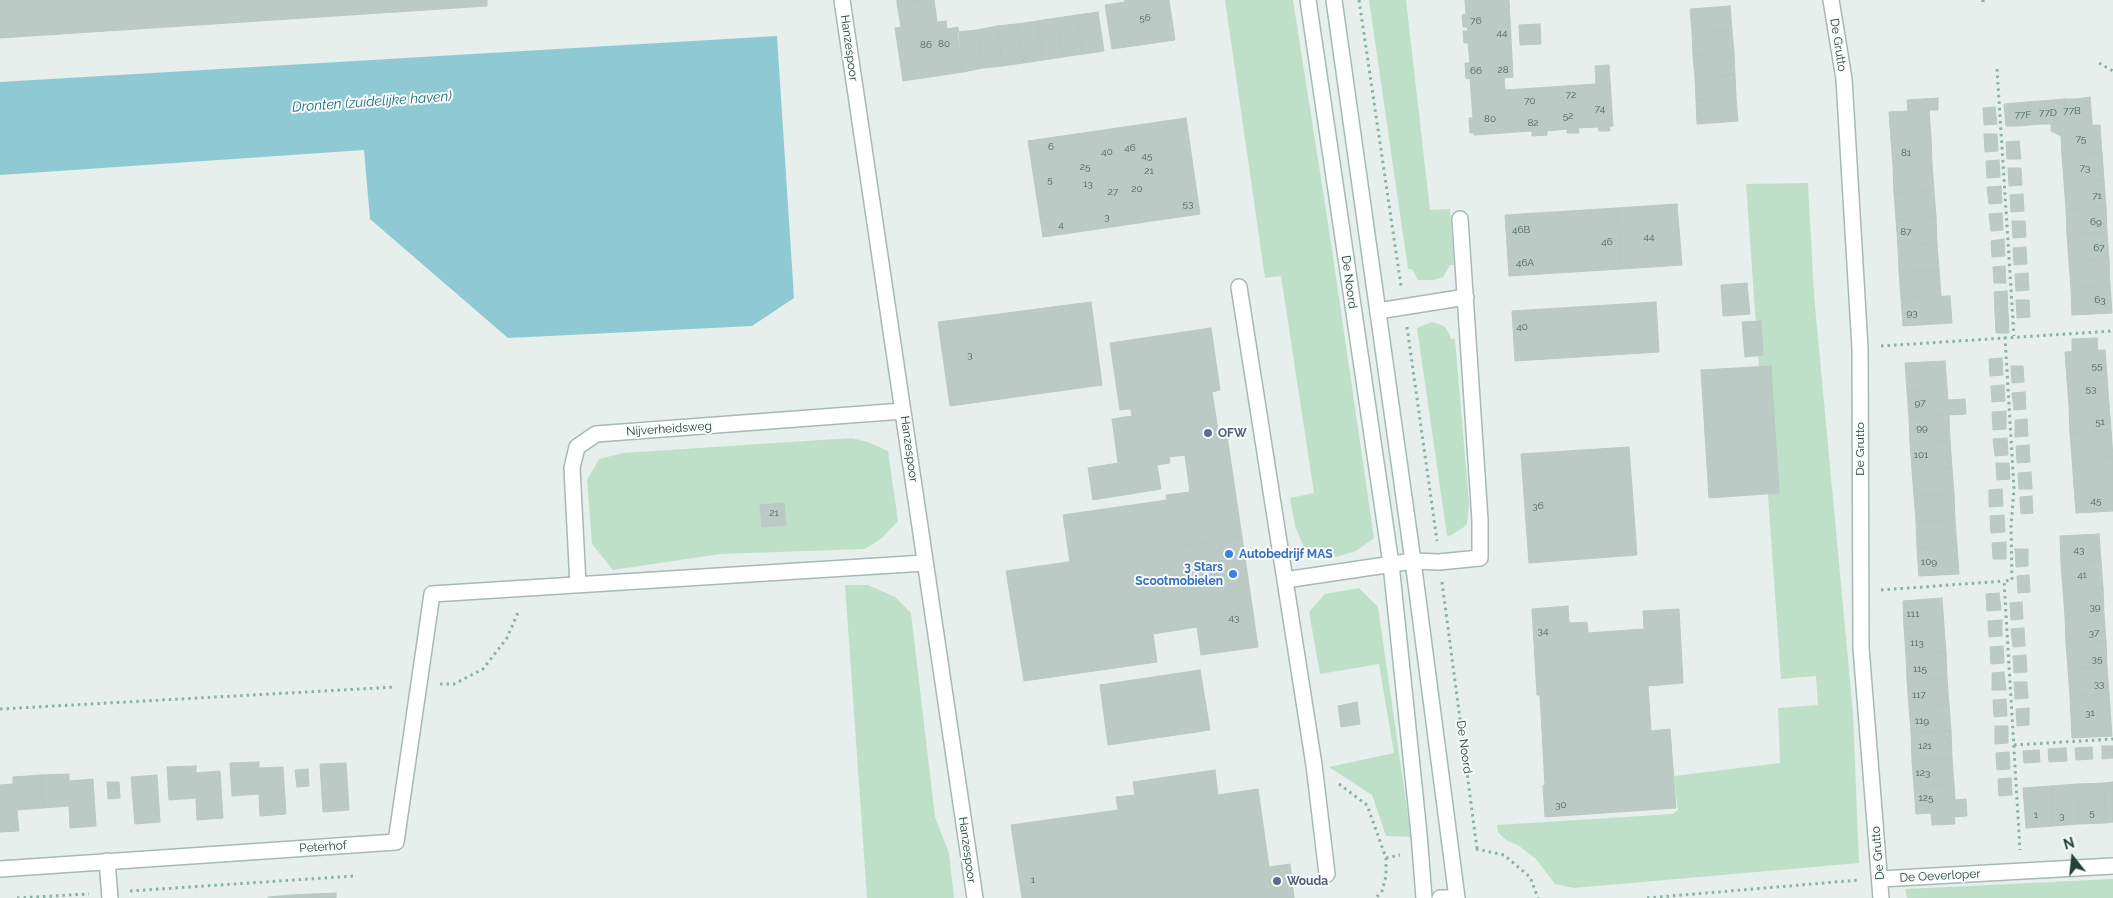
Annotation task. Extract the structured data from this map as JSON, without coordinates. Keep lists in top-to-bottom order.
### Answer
{
  "streets": {
    "street": [
      "De Grutto",
      "Hanzespoor",
      "De Noord",
      "Nijverheidsweg",
      "Peterhof",
      "De Oeverloper"
    ]
  },
  "crossings": [
    ["De Grutto", "De Oeverloper"],
    ["Hanzespoor", "Nijverheidsweg"]
  ],
  "water": ["Dronten (zuidelijke haven)"],
  "places": [
    "OFW",
    "Autobedrijf MAS",
    "3 Stars Scootmobielen",
    "Wouda"
  ],
  "house_numbers": [
    "56",
    "76",
    "44",
    "80",
    "86",
    "28",
    "66",
    "72",
    "70",
    "74",
    "77B",
    "77D",
    "77F",
    "52",
    "80",
    "82",
    "75",
    "6",
    "46",
    "40",
    "81",
    "45",
    "25",
    "73",
    "21",
    "5",
    "13",
    "20",
    "27",
    "71",
    "53",
    "3",
    "69",
    "4",
    "46B",
    "87",
    "44",
    "46",
    "67",
    "46A",
    "63",
    "93",
    "40",
    "3",
    "55",
    "53",
    "97",
    "51",
    "99",
    "101",
    "45",
    "36",
    "21",
    "43",
    "109",
    "41",
    "39",
    "111",
    "43",
    "34",
    "37",
    "113",
    "35",
    "115",
    "33",
    "117",
    "31",
    "119",
    "121",
    "123",
    "125",
    "30",
    "5",
    "1",
    "3",
    "1"
  ],
  "north": "top"
}
